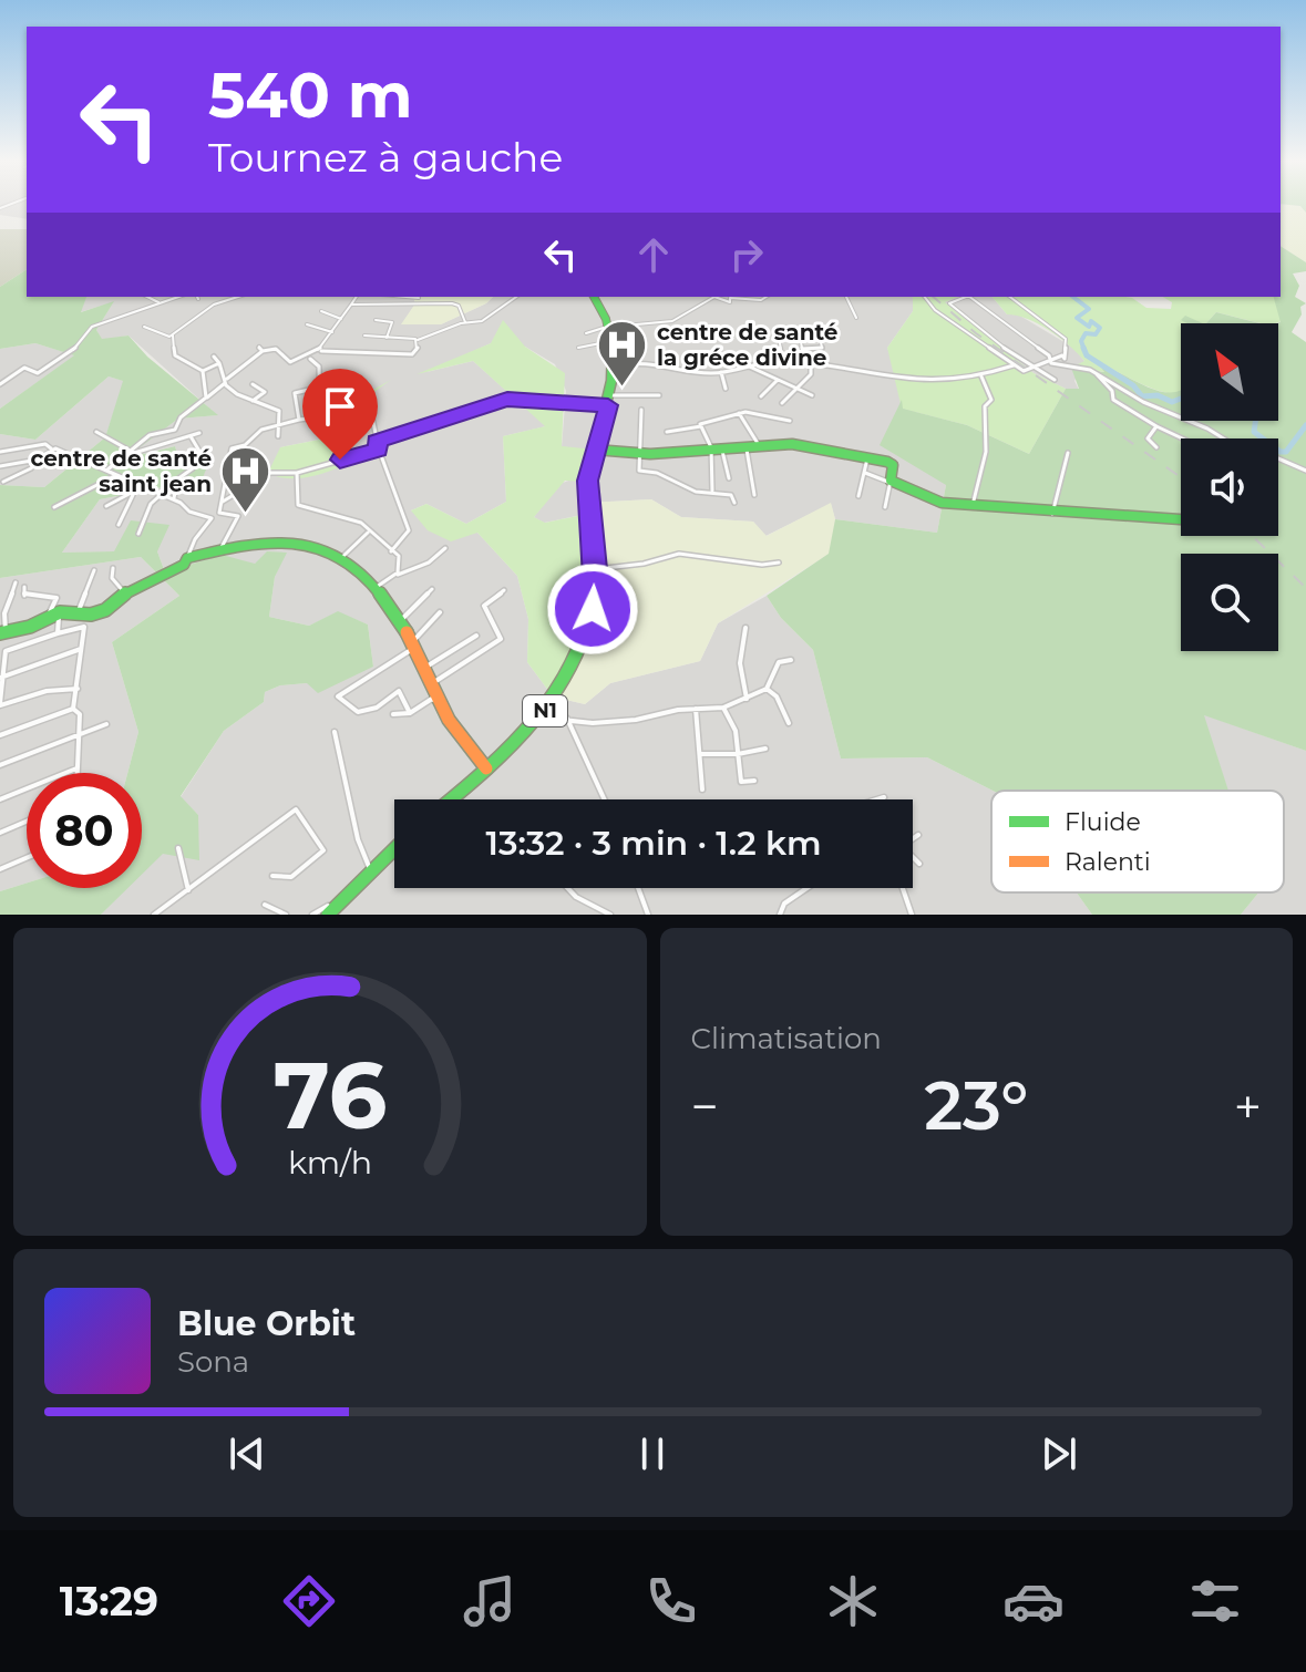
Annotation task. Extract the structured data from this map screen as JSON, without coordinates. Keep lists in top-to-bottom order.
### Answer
{
  "streets": {
    "main road": ["N1"]
  },
  "places": {
    "hospital": ["centre de santé la gréce divine", "centre de santé saint jean"]
  },
  "legend": ["Fluide", "Ralenti"],
  "north": "top left",
  "page": {
    "turn": ["540 m", "Tournez à gauche"],
    "limit": "80",
    "trip": "13:32 · 3 min · 1.2 km",
    "tile": "Climatisation",
    "heat": ["−", "23°", "+"],
    "song": ["Blue Orbit", "Sona"],
    "tabs": "13:29",
    "gauge": ["76", "km/h"]
  }
}
